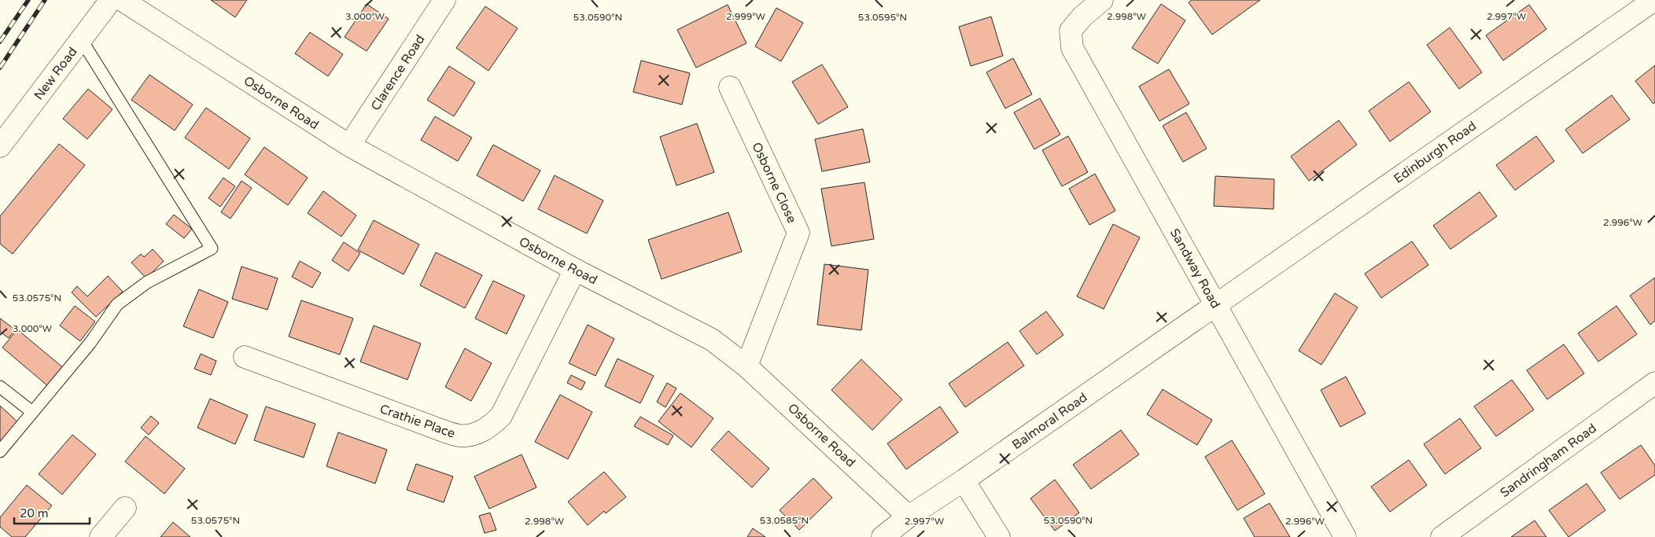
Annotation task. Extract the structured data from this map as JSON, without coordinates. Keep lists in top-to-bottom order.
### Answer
{
  "streets": {
    "street": [
      "Clarence Road",
      "New Road",
      "Osborne Road",
      "Edinburgh Road",
      "Osborne Close",
      "Sandway Road",
      "Crathie Place",
      "Balmoral Road",
      "Sandringham Road"
    ]
  },
  "crossings": [
    ["Clarence Road", "Osborne Road"],
    ["Osborne Road", "Osborne Close"],
    ["Osborne Road", "Crathie Place"],
    ["Osborne Road", "Balmoral Road"],
    ["Edinburgh Road", "Sandway Road"],
    ["Edinburgh Road", "Balmoral Road"],
    ["Sandway Road", "Balmoral Road"]
  ],
  "scale_bar": "20 m",
  "coordinates": [
    "2.999°W",
    "2.998°W",
    "3.000°W",
    "2.997°W",
    "53.0590°N",
    "53.0595°N",
    "2.996°W",
    "53.0575°N",
    "53.0585°N"
  ]
}
